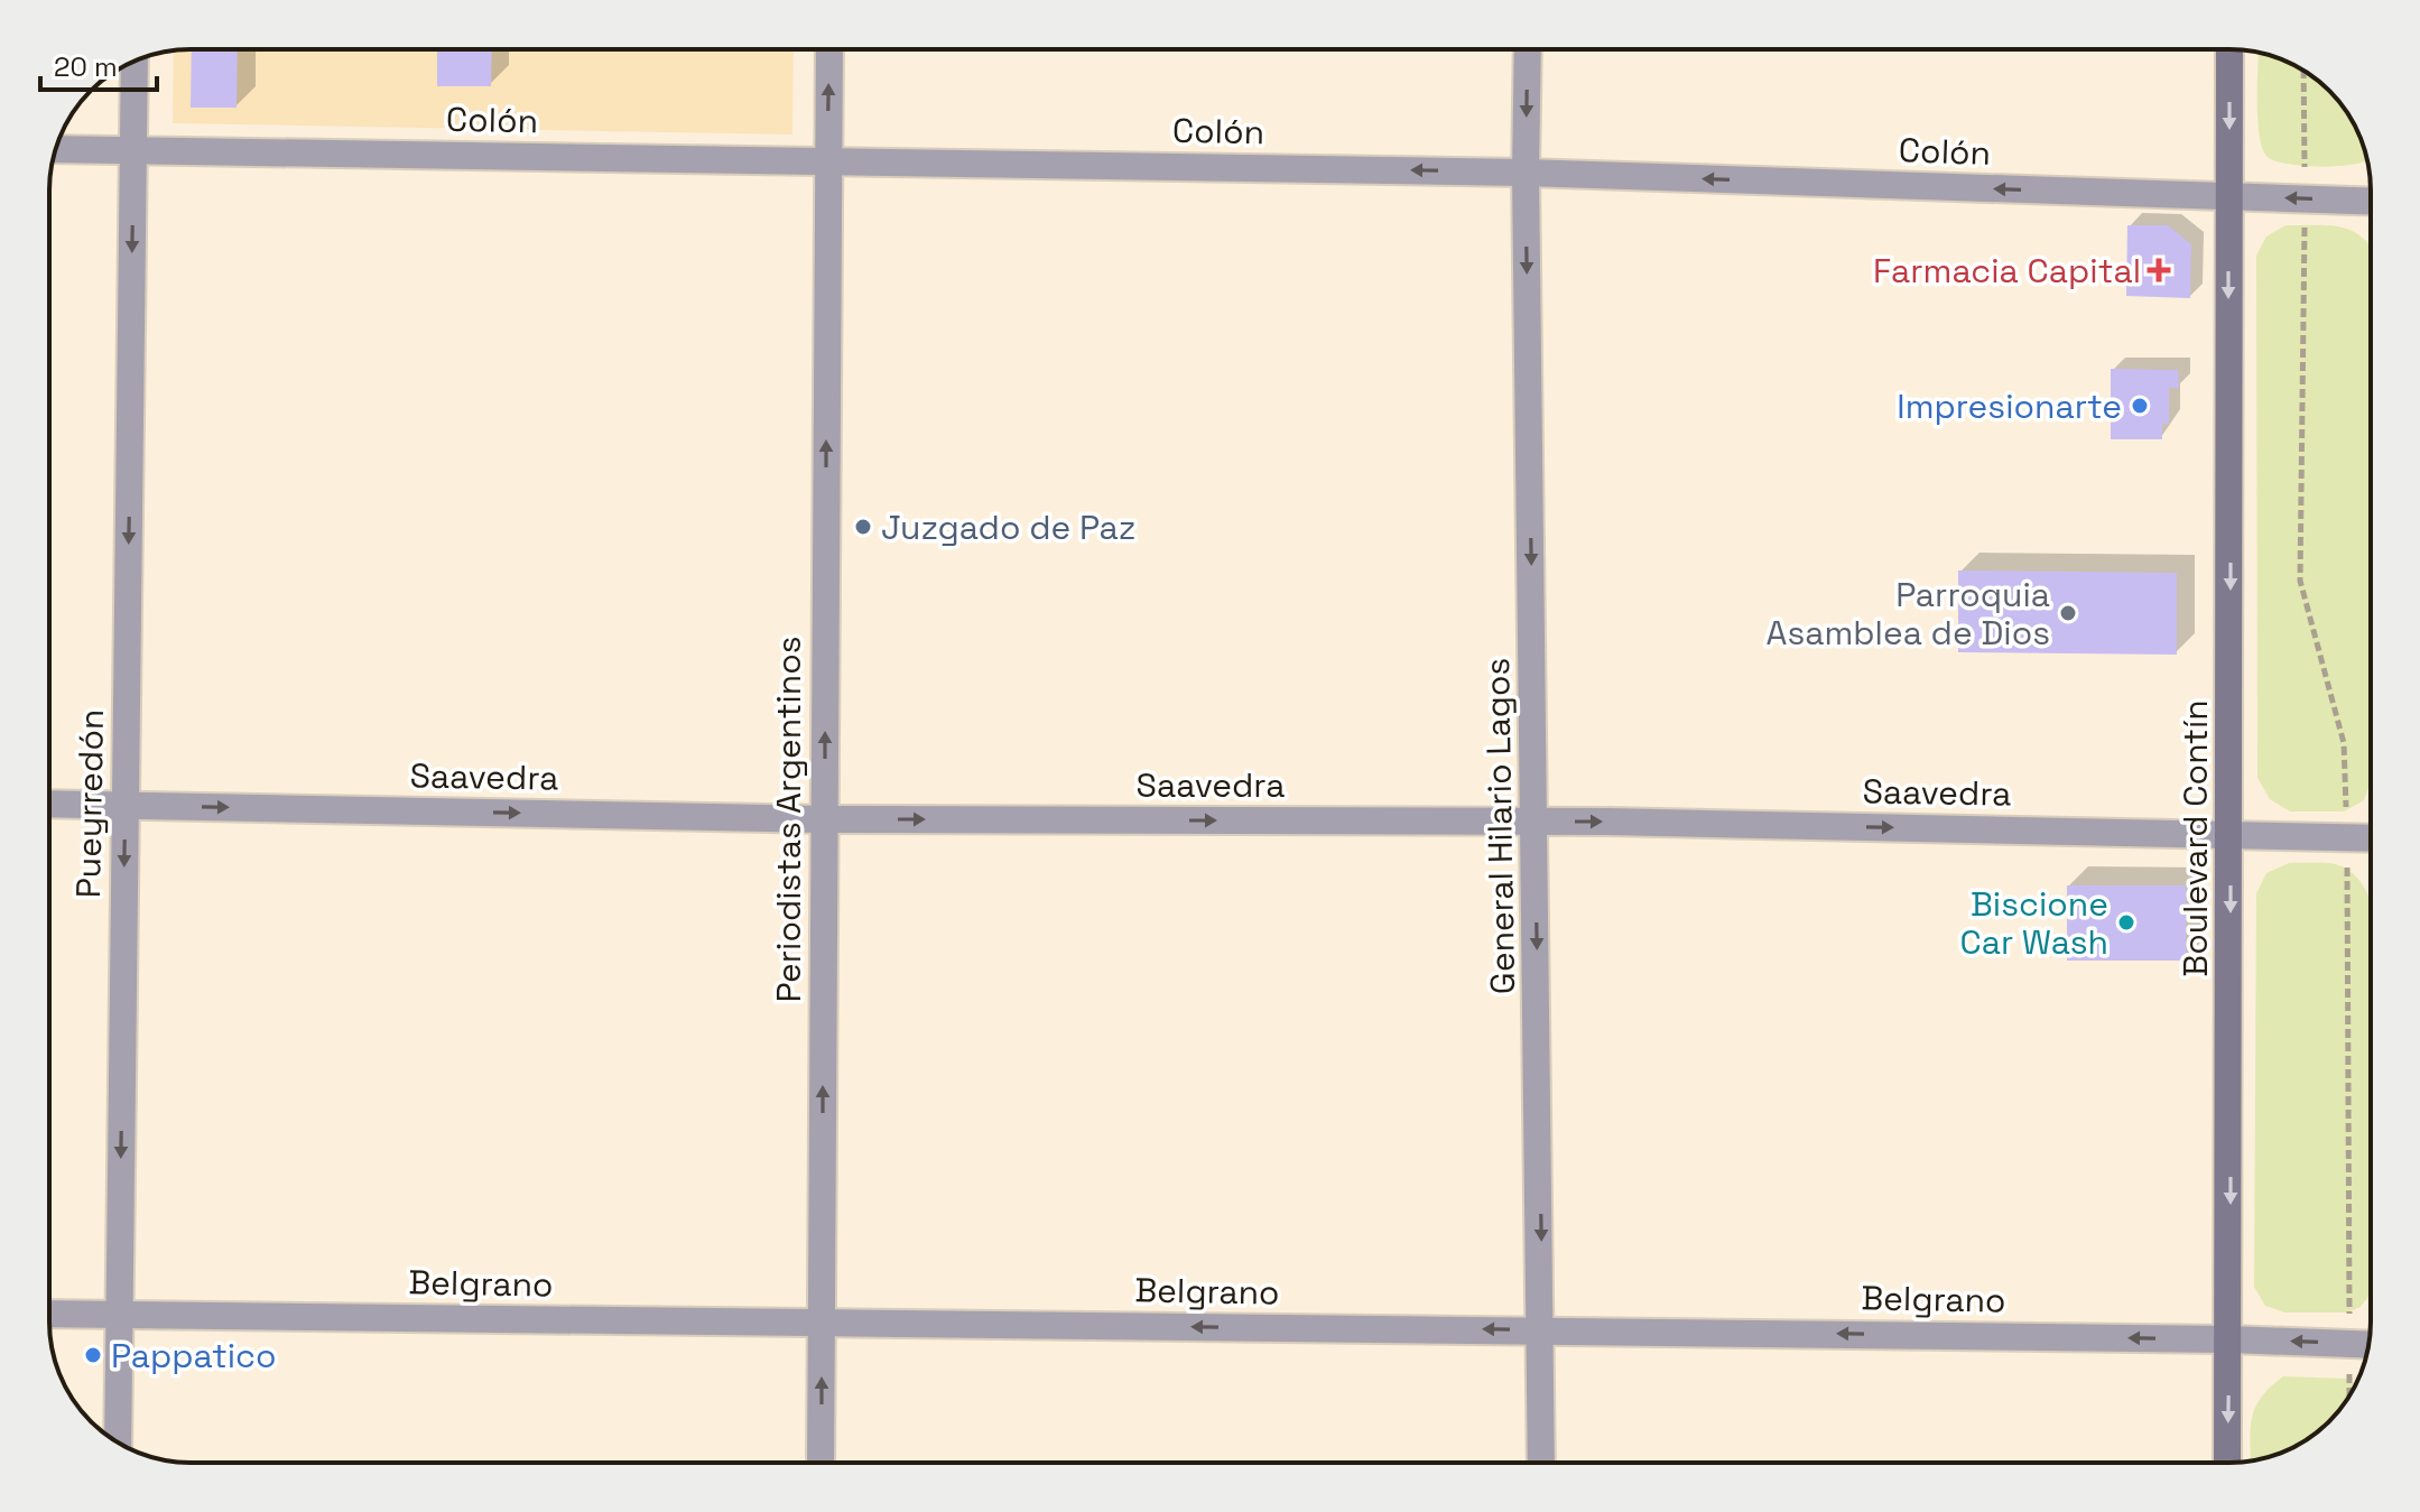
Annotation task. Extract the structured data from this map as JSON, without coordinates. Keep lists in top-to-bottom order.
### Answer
{
  "streets": {
    "main road": ["Boulevard Contín"],
    "street": [
      "Colón",
      "Saavedra",
      "Pueyrredón",
      "Periodistas Argentinos",
      "General Hilario Lagos",
      "Belgrano"
    ]
  },
  "crossings": [
    ["Colón", "Pueyrredón"],
    ["Colón", "Periodistas Argentinos"],
    ["Colón", "General Hilario Lagos"],
    ["Colón", "Boulevard Contín"],
    ["Saavedra", "Pueyrredón"],
    ["Saavedra", "Periodistas Argentinos"],
    ["Saavedra", "General Hilario Lagos"],
    ["Saavedra", "Boulevard Contín"],
    ["Pueyrredón", "Belgrano"],
    ["Periodistas Argentinos", "Belgrano"],
    ["General Hilario Lagos", "Belgrano"],
    ["Boulevard Contín", "Belgrano"]
  ],
  "one_way": [
    "Colón",
    "Saavedra",
    "Pueyrredón",
    "Periodistas Argentinos",
    "General Hilario Lagos",
    "Boulevard Contín",
    "Belgrano"
  ],
  "places": {
    "health": ["Farmacia Capital"],
    "other": [
      "Impresionarte",
      "Juzgado de Paz",
      "Parroquia Asamblea de Dios",
      "Biscione Car Wash",
      "Pappatico"
    ]
  },
  "scale_bar": "20 m"
}
